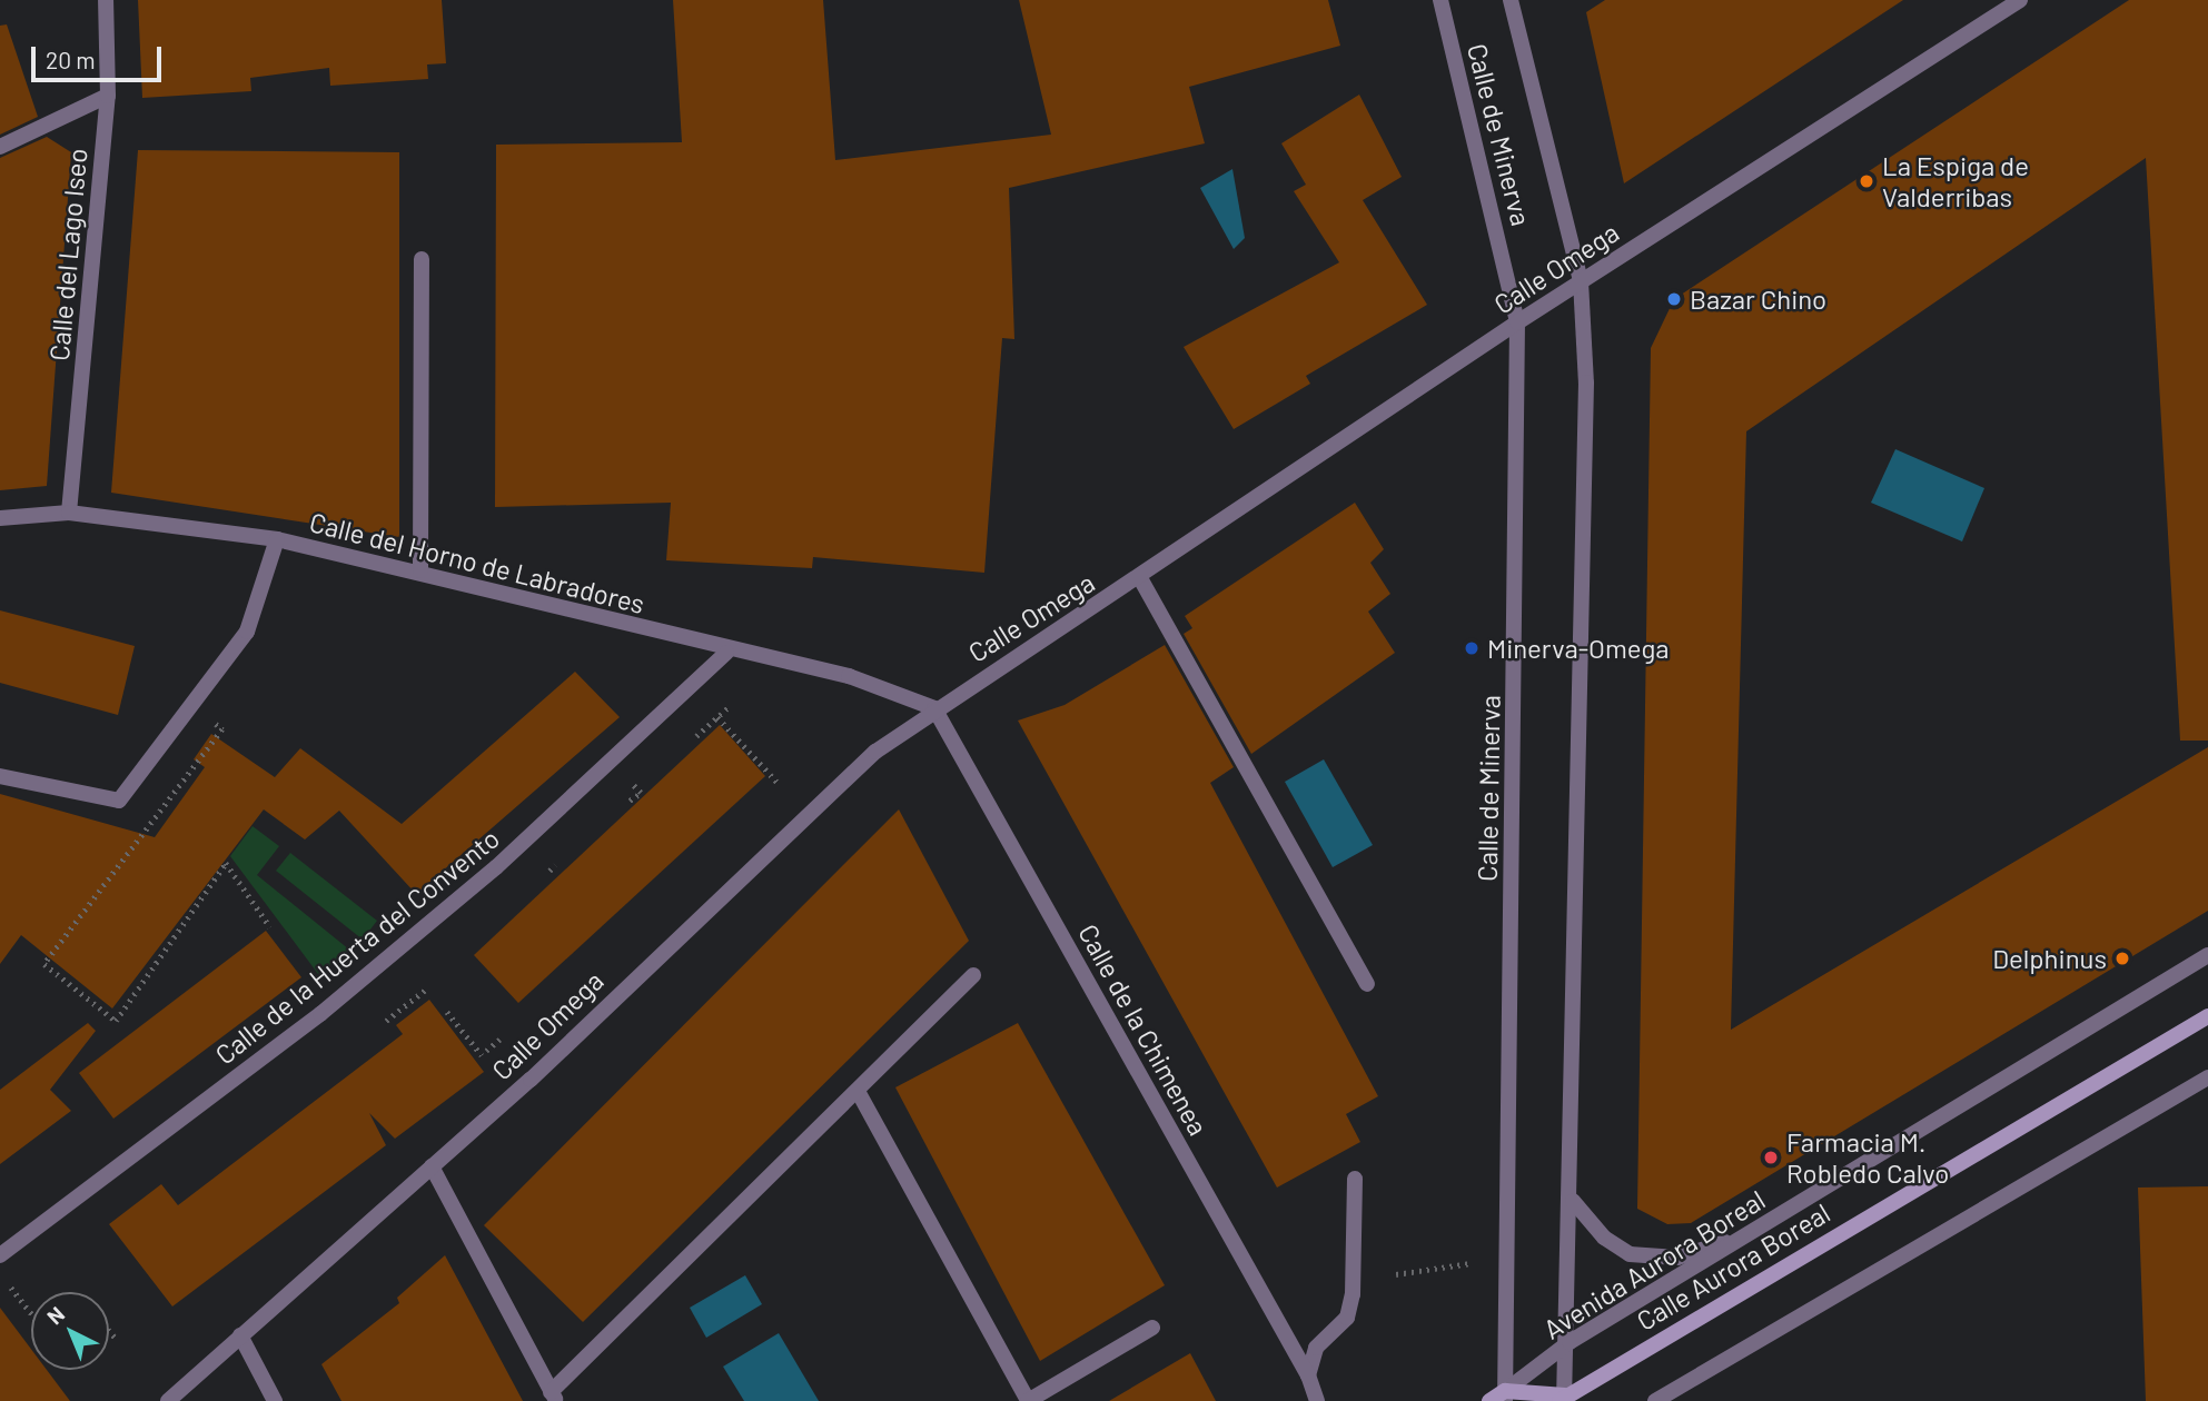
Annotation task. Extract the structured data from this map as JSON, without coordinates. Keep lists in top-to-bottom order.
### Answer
{
  "streets": {
    "main road": ["Avenida Aurora Boreal", "Calle Aurora Boreal"],
    "street": [
      "Calle de Minerva",
      "Calle del Lago Iseo",
      "Calle Omega",
      "Calle del Horno de Labradores",
      "Calle de la Huerta del Convento",
      "Calle de la Chimenea"
    ]
  },
  "crossings": [
    ["Calle de Minerva", "Calle Omega"],
    ["Calle de Minerva", "Avenida Aurora Boreal"],
    ["Calle de Minerva", "Calle Aurora Boreal"],
    ["Calle del Lago Iseo", "Calle del Horno de Labradores"],
    ["Calle Omega", "Calle del Horno de Labradores"],
    ["Calle Omega", "Calle de la Chimenea"],
    ["Calle del Horno de Labradores", "Calle de la Huerta del Convento"],
    ["Calle del Horno de Labradores", "Calle de la Chimenea"]
  ],
  "places": [
    "La Espiga de Valderribas",
    "Bazar Chino",
    "Minerva-Omega",
    "Delphinus",
    "Farmacia M. Robledo Calvo"
  ],
  "scale_bar": "20 m",
  "north": "top left"
}
